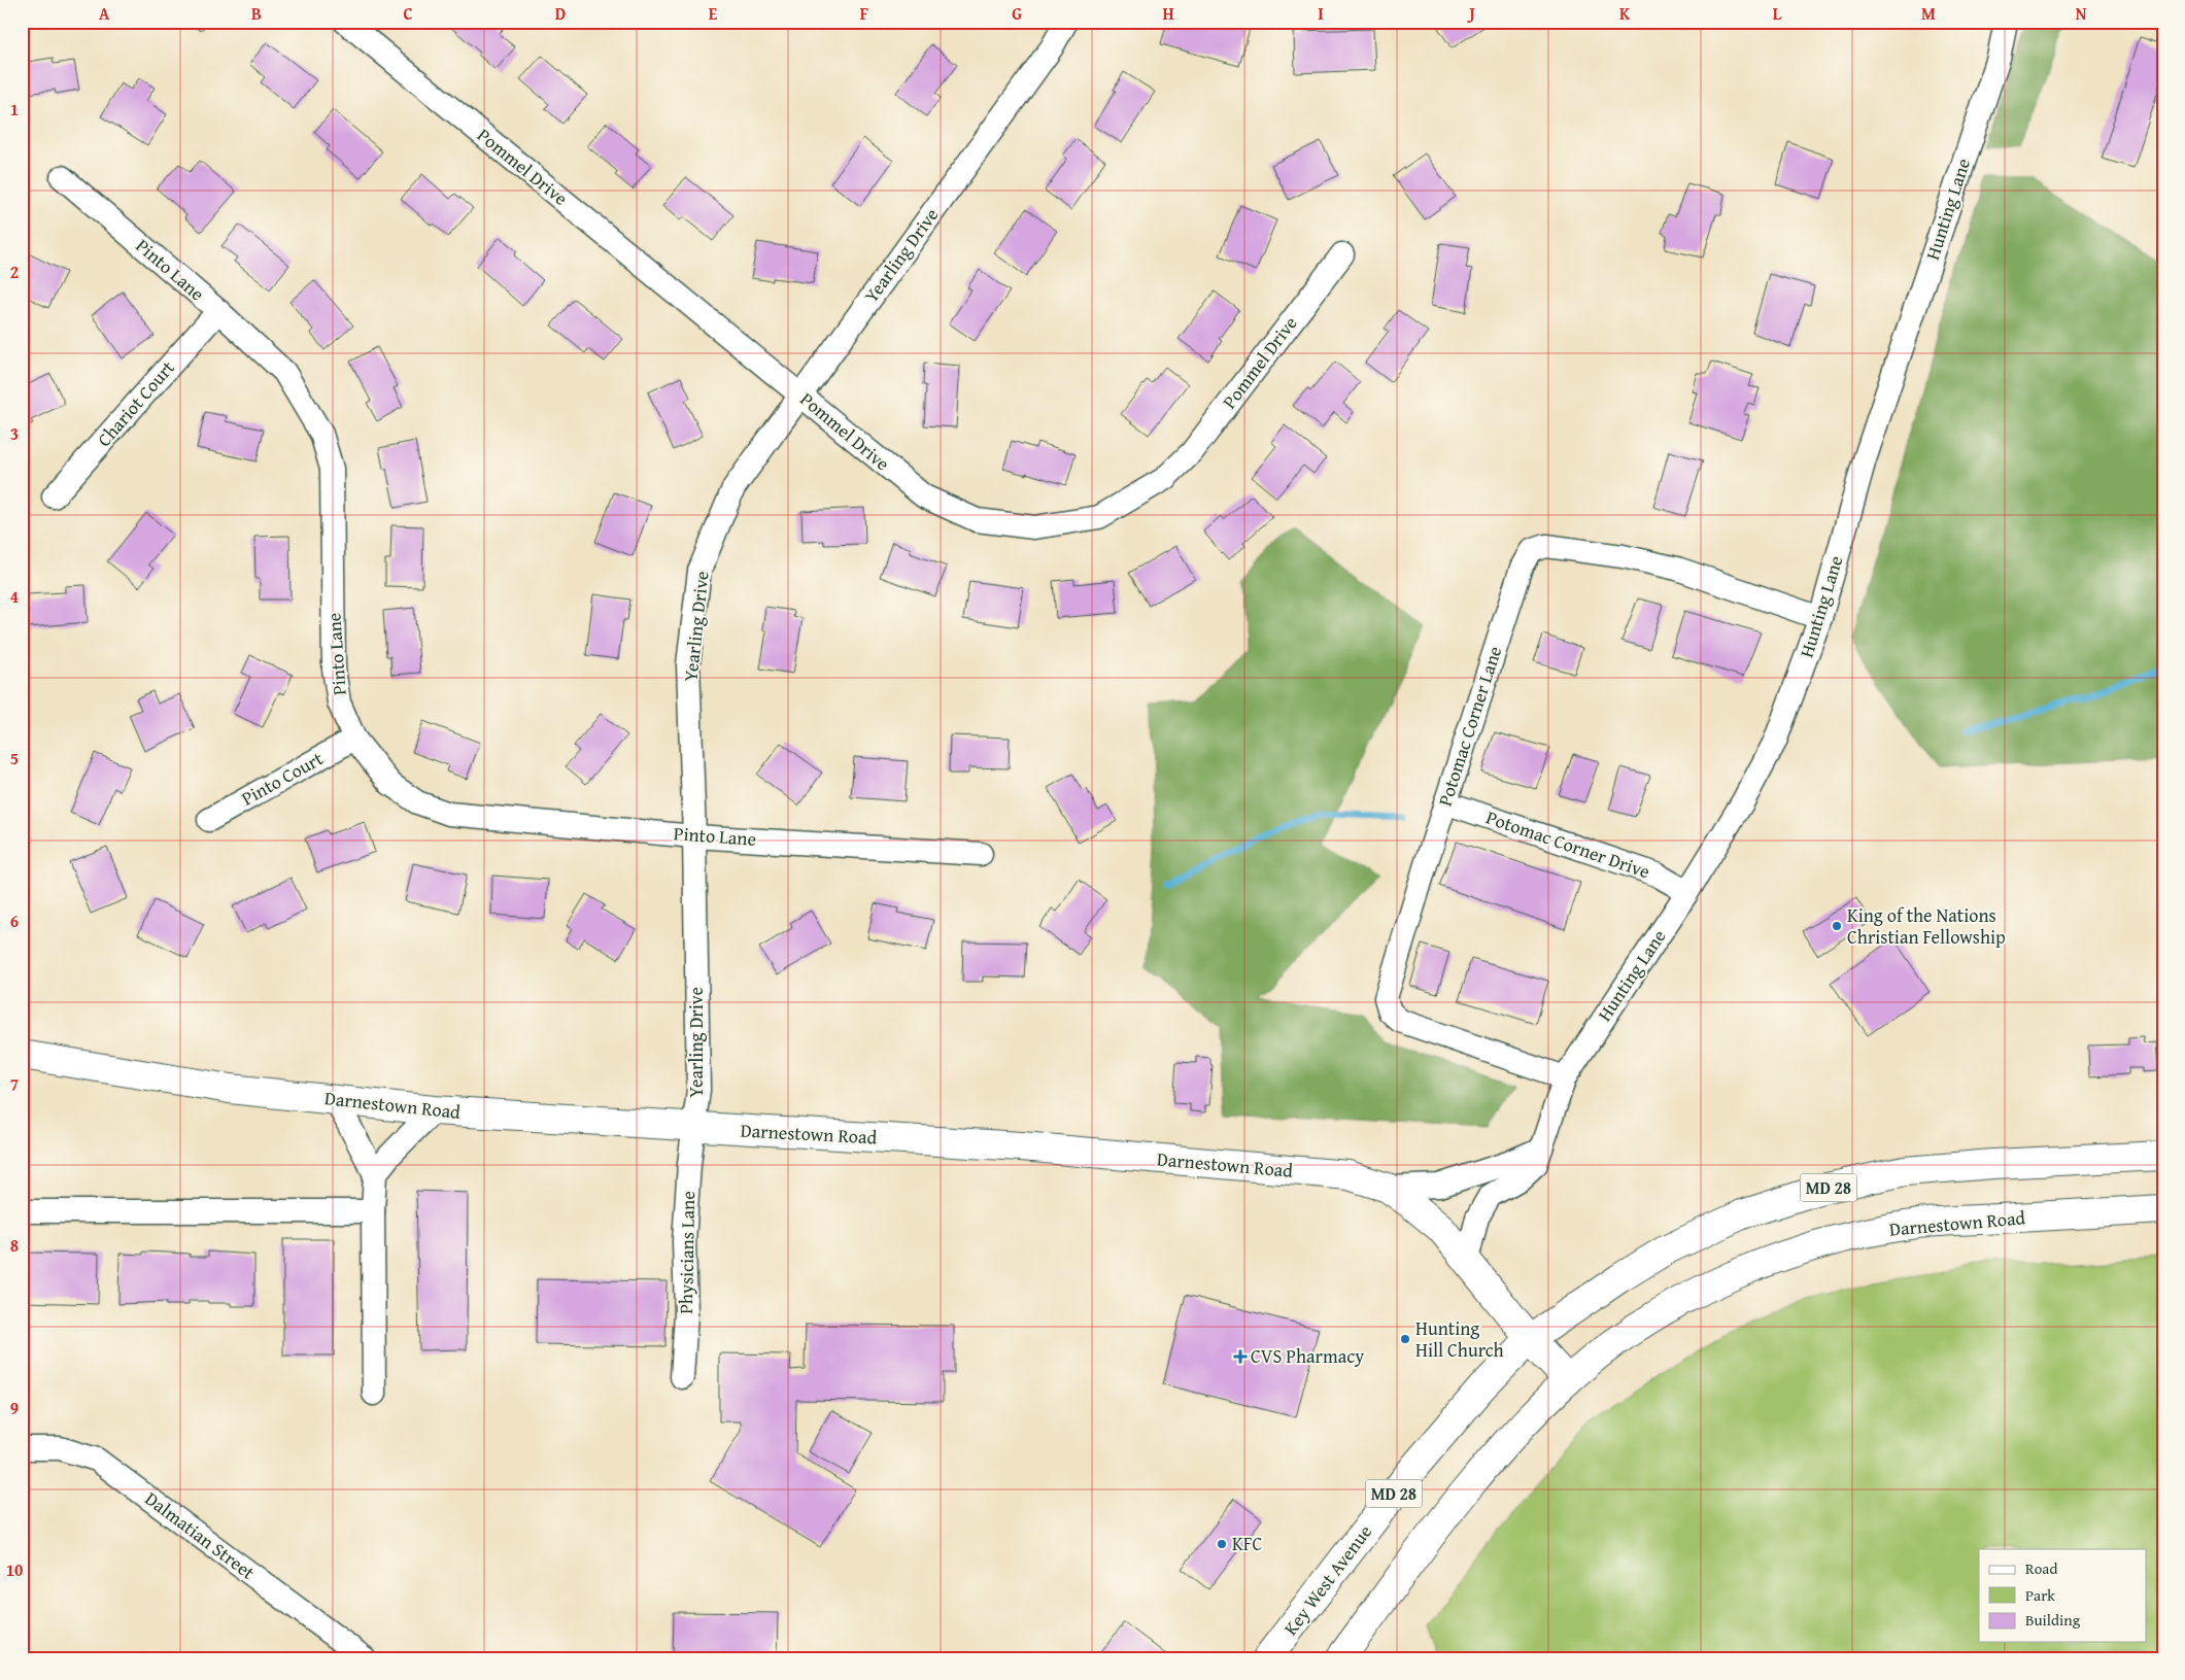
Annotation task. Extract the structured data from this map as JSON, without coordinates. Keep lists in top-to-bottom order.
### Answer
{
  "streets": {
    "main road": ["Darnestown Road", "MD 28", "Key West Avenue"],
    "street": [
      "Pommel Drive",
      "Hunting Lane",
      "Yearling Drive",
      "Pinto Lane",
      "Chariot Court",
      "Potomac Corner Lane",
      "Pinto Court",
      "Potomac Corner Drive",
      "Physicians Lane",
      "Dalmatian Street"
    ]
  },
  "crossings": [
    ["Pommel Drive", "Yearling Drive"],
    ["Hunting Lane", "Potomac Corner Lane"],
    ["Hunting Lane", "Potomac Corner Drive"],
    ["Hunting Lane", "Darnestown Road"],
    ["Yearling Drive", "Pinto Lane"],
    ["Yearling Drive", "Darnestown Road"],
    ["Yearling Drive", "Physicians Lane"],
    ["Pinto Lane", "Chariot Court"],
    ["Pinto Lane", "Pinto Court"],
    ["Potomac Corner Lane", "Potomac Corner Drive"],
    ["Darnestown Road", "MD 28"],
    ["Darnestown Road", "Physicians Lane"],
    ["Darnestown Road", "Key West Avenue"],
    ["MD 28", "Key West Avenue"]
  ],
  "places": {
    "other": ["King of the Nations Christian Fellowship", "Hunting Hill Church", "KFC"],
    "health": ["CVS Pharmacy"]
  },
  "legend": ["Road", "Park", "Building"],
  "grid": {
    "columns": [
      "A",
      "B",
      "C",
      "D",
      "E",
      "F",
      "G",
      "H",
      "I",
      "J",
      "K",
      "L",
      "M",
      "N"
    ],
    "rows": [
      "1",
      "2",
      "3",
      "4",
      "5",
      "6",
      "7",
      "8",
      "9",
      "10"
    ]
  }
}
